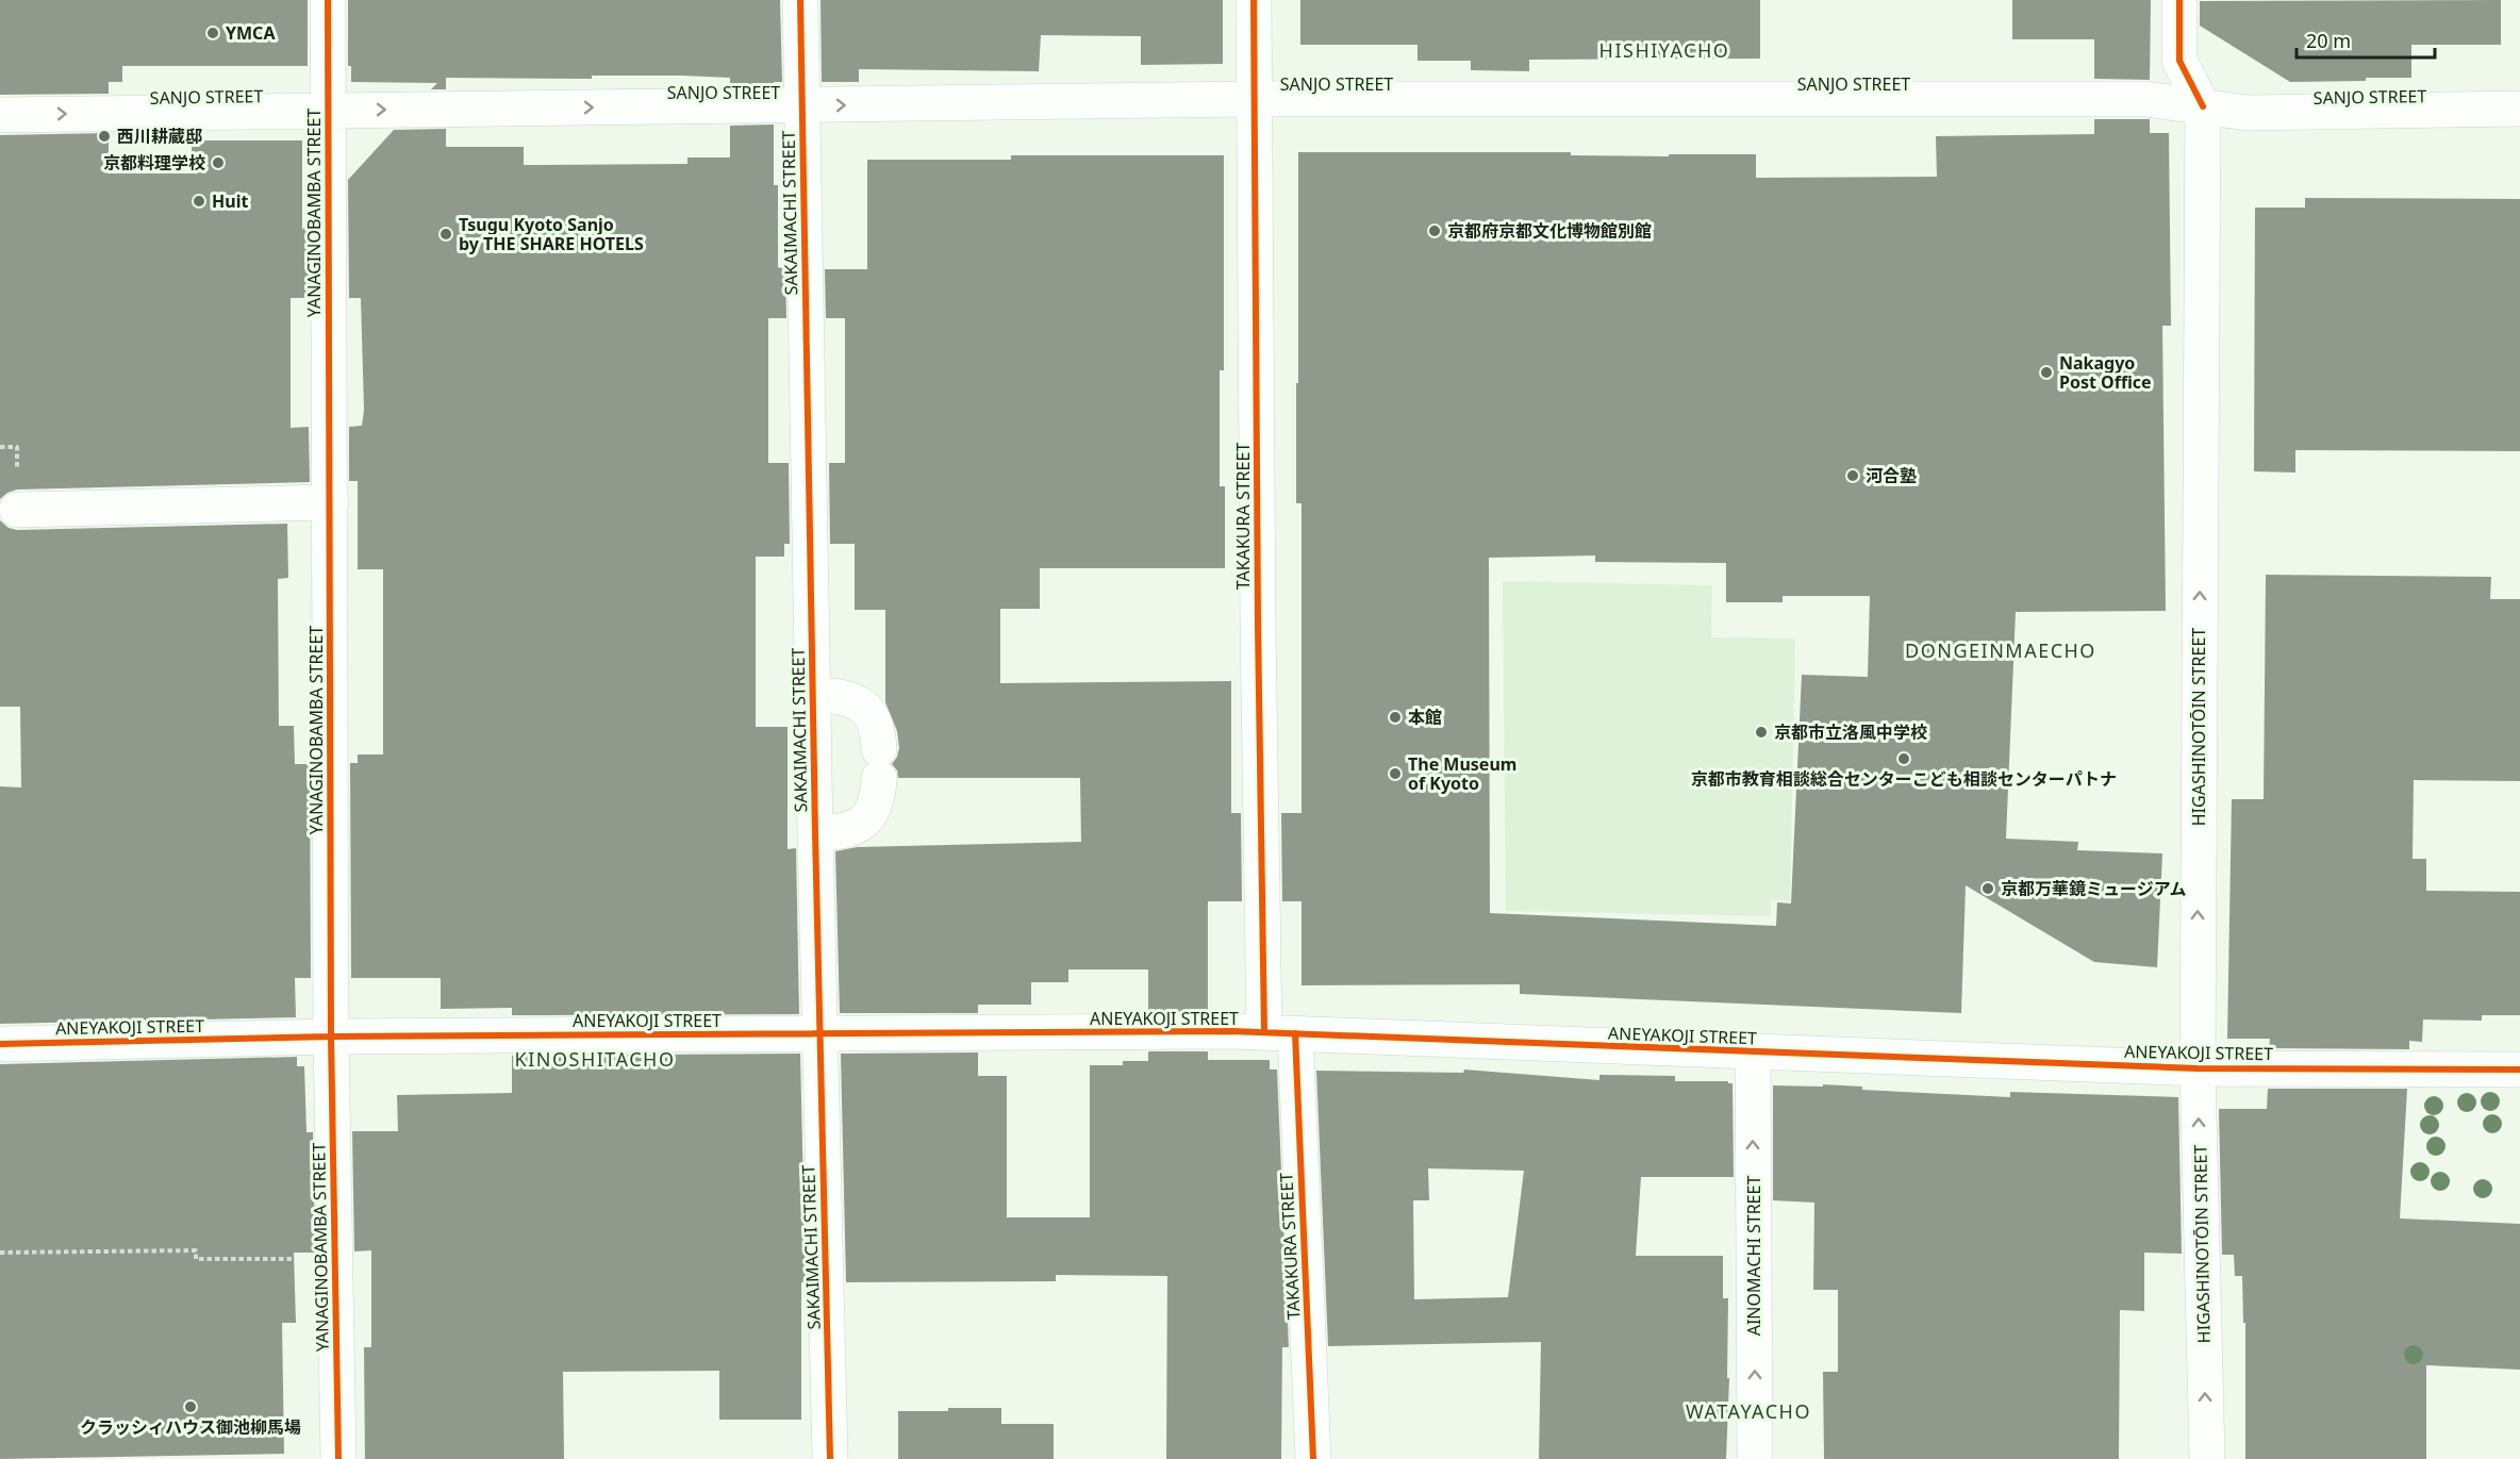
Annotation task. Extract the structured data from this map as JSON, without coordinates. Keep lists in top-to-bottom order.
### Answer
{
  "streets": {
    "street": [
      "SANJO STREET",
      "YANAGINOBAMBA STREET",
      "SAKAIMACHI STREET",
      "TAKAKURA STREET",
      "HIGASHINOTŌIN STREET",
      "ANEYAKOJI STREET",
      "AINOMACHI STREET"
    ]
  },
  "crossings": [
    ["SANJO STREET", "YANAGINOBAMBA STREET"],
    ["SANJO STREET", "SAKAIMACHI STREET"],
    ["SANJO STREET", "TAKAKURA STREET"],
    ["SANJO STREET", "HIGASHINOTŌIN STREET"],
    ["YANAGINOBAMBA STREET", "ANEYAKOJI STREET"],
    ["SAKAIMACHI STREET", "ANEYAKOJI STREET"],
    ["TAKAKURA STREET", "ANEYAKOJI STREET"],
    ["HIGASHINOTŌIN STREET", "ANEYAKOJI STREET"],
    ["ANEYAKOJI STREET", "AINOMACHI STREET"]
  ],
  "one_way": ["SANJO STREET", "HIGASHINOTŌIN STREET", "AINOMACHI STREET"],
  "districts": [
    "HISHIYACHO",
    "DONGEINMAECHO",
    "KINOSHITACHO",
    "WATAYACHO"
  ],
  "places": [
    "YMCA",
    "西川耕蔵邸",
    "京都料理学校",
    "Huit",
    "京都府京都文化博物館別館",
    "Tsugu Kyoto Sanjo by THE SHARE HOTELS",
    "Nakagyo Post Office",
    "河合塾",
    "本館",
    "京都市立洛風中学校",
    "京都市教育相談総合センターこども相談センターパトナ",
    "The Museum of Kyoto",
    "京都万華鏡ミュージアム",
    "クラッシィハウス御池柳馬場"
  ],
  "scale_bar": "20 m"
}
